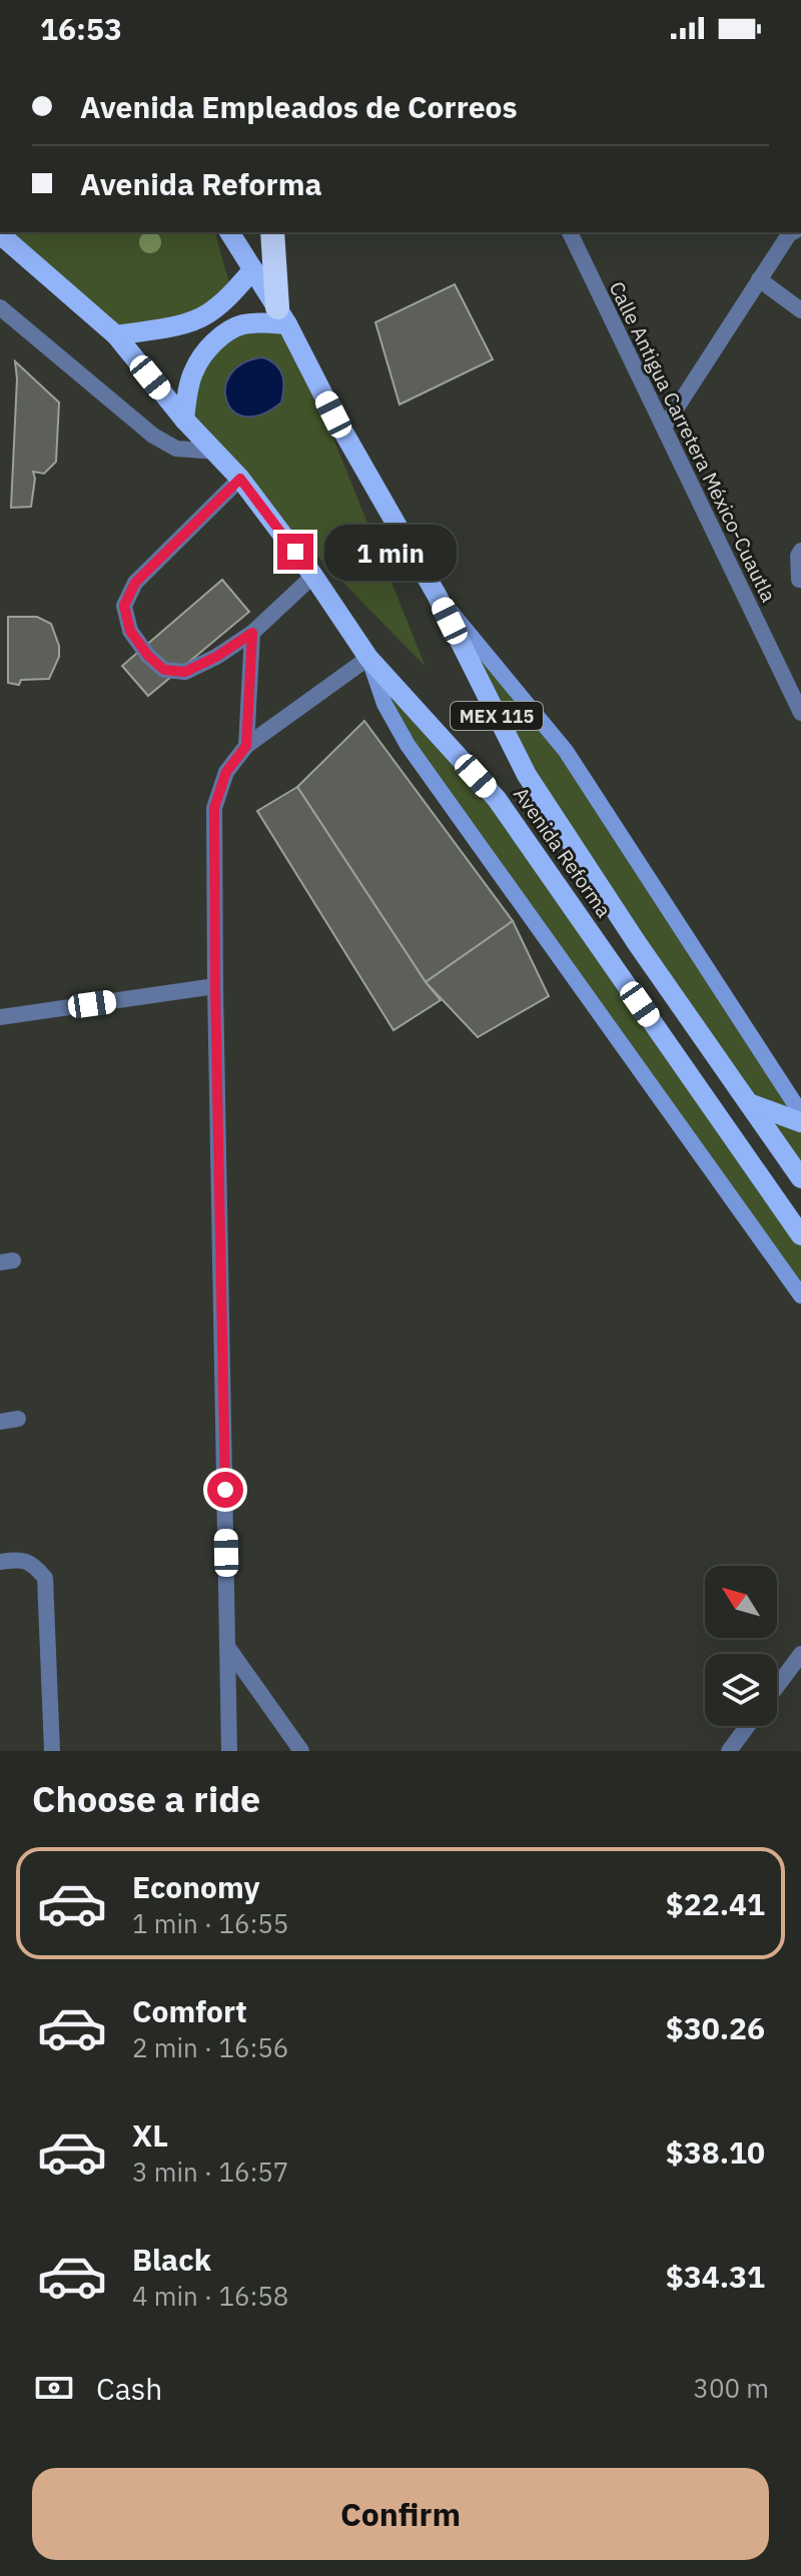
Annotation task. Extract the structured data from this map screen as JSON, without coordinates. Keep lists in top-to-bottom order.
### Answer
{
  "streets": {
    "main road": ["MEX 115", "Avenida Reforma"],
    "street": ["Calle Antigua Carretera México-Cuautla"]
  },
  "north": "top left",
  "page": {
    "status": "16:53",
    "banner": ["Avenida Empleados de Correos", "Avenida Reforma"],
    "bubble": "1 min",
    "heading": "Choose a ride",
    "list": [
      {
        "name": "Economy",
        "note": "1 min · 16:55",
        "value": "$22.41"
      },
      {
        "name": "Comfort",
        "note": "2 min · 16:56",
        "value": "$30.26"
      },
      {
        "name": "XL",
        "note": "3 min · 16:57",
        "value": "$38.10"
      },
      {
        "name": "Black",
        "note": "4 min · 16:58",
        "value": "$34.31"
      }
    ],
    "pay": ["Cash", "300 m"],
    "buttons": "Confirm"
  }
}
